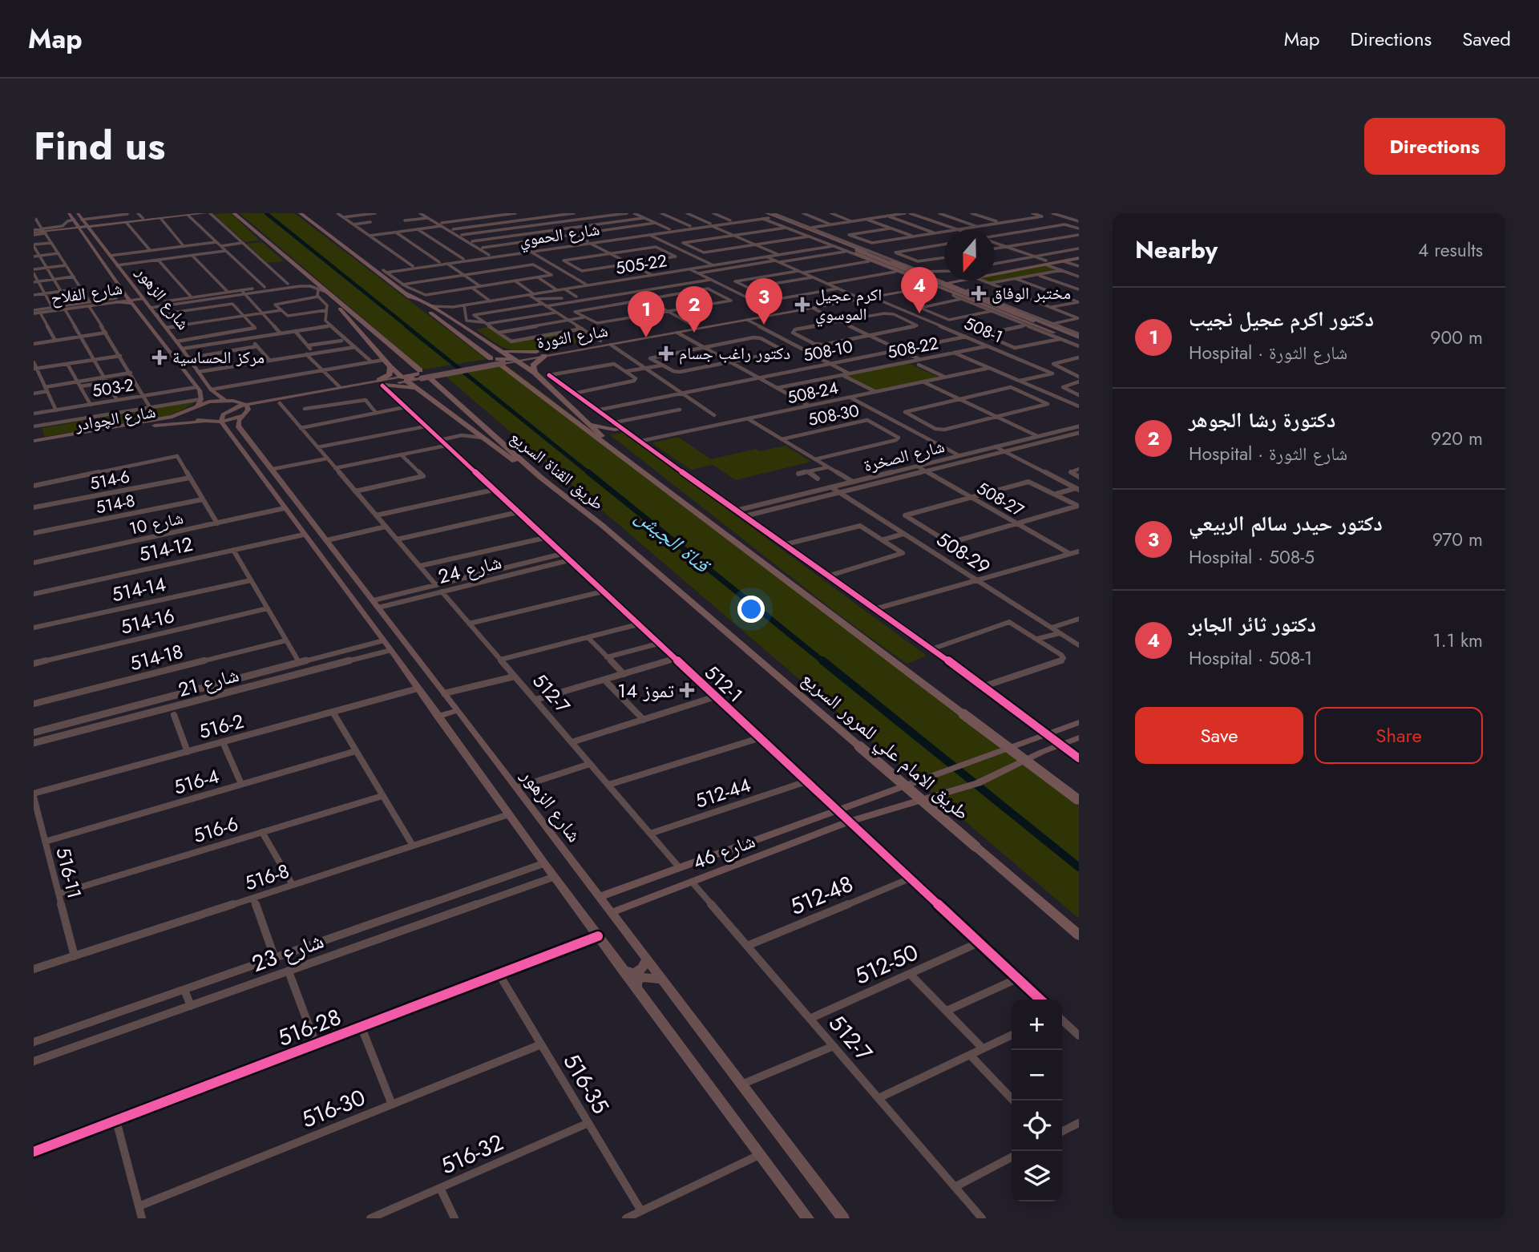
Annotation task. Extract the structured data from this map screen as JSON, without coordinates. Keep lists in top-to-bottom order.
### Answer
{
  "streets": {
    "highway": ["طريق القناة السريع", "طريق الامام علي للمرور السريع"],
    "main road": [
      "شارع الفلاح",
      "شارع الزهور",
      "شارع الثورة",
      "شارع الچوادر",
      "شارع 46"
    ],
    "street": [
      "شارع الحموي",
      "505-22",
      "508-1",
      "508-22",
      "508-10",
      "503-2",
      "508-24",
      "508-30",
      "شارع الصخرة",
      "514-6",
      "508-27",
      "514-8",
      "شارع 10",
      "514-12",
      "508-29",
      "شارع 24",
      "514-14",
      "514-16",
      "514-18",
      "شارع 21",
      "512-1",
      "512-7",
      "516-2",
      "516-4",
      "512-44",
      "516-6",
      "516-11",
      "516-8",
      "512-48",
      "شارع 23",
      "512-50",
      "516-28",
      "516-35",
      "516-30",
      "516-32"
    ]
  },
  "crossings": [
    ["شارع الفلاح", "شارع الزهور"],
    ["شارع الزهور", "503-2"],
    ["شارع الزهور", "شارع الچوادر"],
    ["شارع الزهور", "شارع 10"],
    ["شارع الزهور", "514-12"],
    ["شارع الزهور", "شارع 24"],
    ["شارع الزهور", "شارع 21"],
    ["شارع الزهور", "516-2"],
    ["شارع الزهور", "شارع 46"],
    ["شارع الزهور", "516-8"],
    ["شارع الزهور", "شارع 23"],
    ["شارع الزهور", "516-28"],
    ["508-1", "شارع الثورة"],
    ["508-1", "508-22"],
    ["508-1", "508-10"],
    ["شارع الصخرة", "508-27"],
    ["شارع الصخرة", "508-29"],
    ["طريق القناة السريع", "طريق الامام علي للمرور السريع"],
    ["شارع 24", "512-1"],
    ["شارع 24", "512-7"],
    ["512-1", "512-44"],
    ["512-1", "شارع 46"],
    ["512-1", "512-48"],
    ["512-1", "512-50"],
    ["512-7", "512-44"],
    ["512-7", "شارع 46"],
    ["512-7", "512-48"],
    ["512-7", "512-50"],
    ["516-2", "516-11"],
    ["516-4", "516-11"],
    ["516-6", "516-11"],
    ["516-11", "516-8"],
    ["516-28", "516-35"],
    ["516-35", "516-30"],
    ["516-35", "516-32"]
  ],
  "water": ["قناة الجيش"],
  "places": {
    "health": [
      "مختبر الوفاق",
      "اكرم عجيل الموسوي",
      "دكتور راغب جسام",
      "مركز الحساسية",
      "14 تموز"
    ]
  },
  "north": "bottom",
  "page": {
    "header": "Map",
    "nav": ["Map", "Directions", "Saved"],
    "title": "Find us",
    "buttons": [
      "Directions",
      ["Save", "Share"]
    ],
    "heading": ["Nearby", "4 results"],
    "pins": [
      "4",
      "3",
      "2",
      "1"
    ],
    "list": [
      {
        "mark": "1",
        "name": "دكتور اكرم عجيل نجيب",
        "note": "Hospital · شارع الثورة",
        "value": "900 m"
      },
      {
        "mark": "2",
        "name": "دكتورة رشا الجوهر",
        "note": "Hospital · شارع الثورة",
        "value": "920 m"
      },
      {
        "mark": "3",
        "name": "دكتور حيدر سالم الربيعي",
        "note": "Hospital · 508-5",
        "value": "970 m"
      },
      {
        "mark": "4",
        "name": "دكتور ثائر الجابر",
        "note": "Hospital · 508-1",
        "value": "1.1 km"
      }
    ],
    "map_buttons": ["+", "−"]
  }
}
